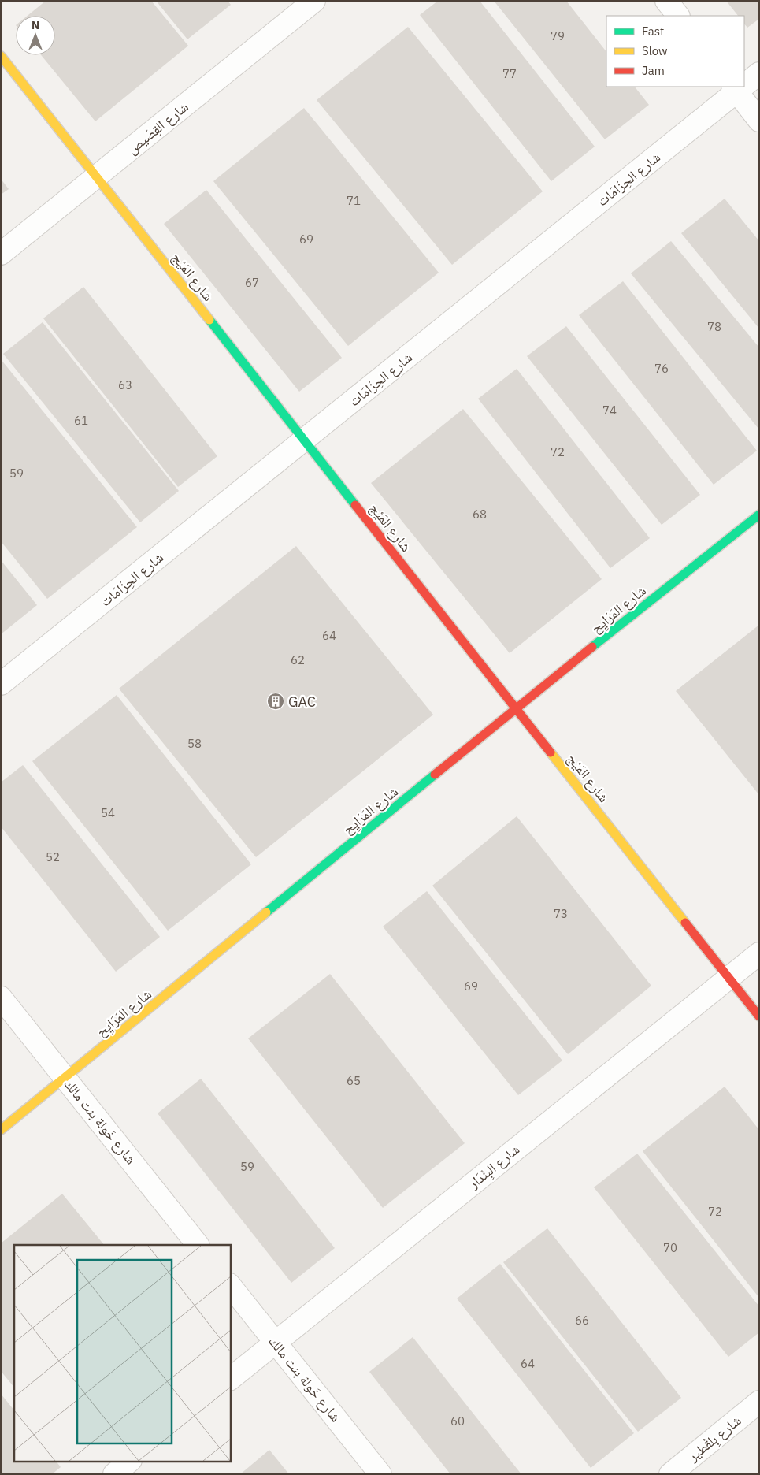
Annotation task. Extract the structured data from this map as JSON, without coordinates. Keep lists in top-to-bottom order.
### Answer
{
  "streets": {
    "street": [
      "شارع القِصَيص",
      "شارع الحِزَامَات",
      "شارع المَيْج",
      "شارع المَرَايِح",
      "شارع خَولة بنت مالك",
      "شارع البِنْدَار",
      "شارع بِلقْطير"
    ]
  },
  "crossings": [
    ["شارع القِصَيص", "شارع المَيْج"],
    ["شارع الحِزَامَات", "شارع المَيْج"],
    ["شارع المَيْج", "شارع المَرَايِح"],
    ["شارع المَيْج", "شارع البِنْدَار"],
    ["شارع المَرَايِح", "شارع خَولة بنت مالك"],
    ["شارع خَولة بنت مالك", "شارع البِنْدَار"]
  ],
  "places": {
    "building": ["GAC"]
  },
  "house_numbers": [
    "79",
    "77",
    "71",
    "69",
    "67",
    "78",
    "76",
    "63",
    "74",
    "61",
    "72",
    "59",
    "68",
    "64",
    "62",
    "58",
    "54",
    "52",
    "73",
    "69",
    "65",
    "59",
    "72",
    "70",
    "66",
    "64",
    "60"
  ],
  "legend": ["Fast", "Slow", "Jam"],
  "north": "top"
}
